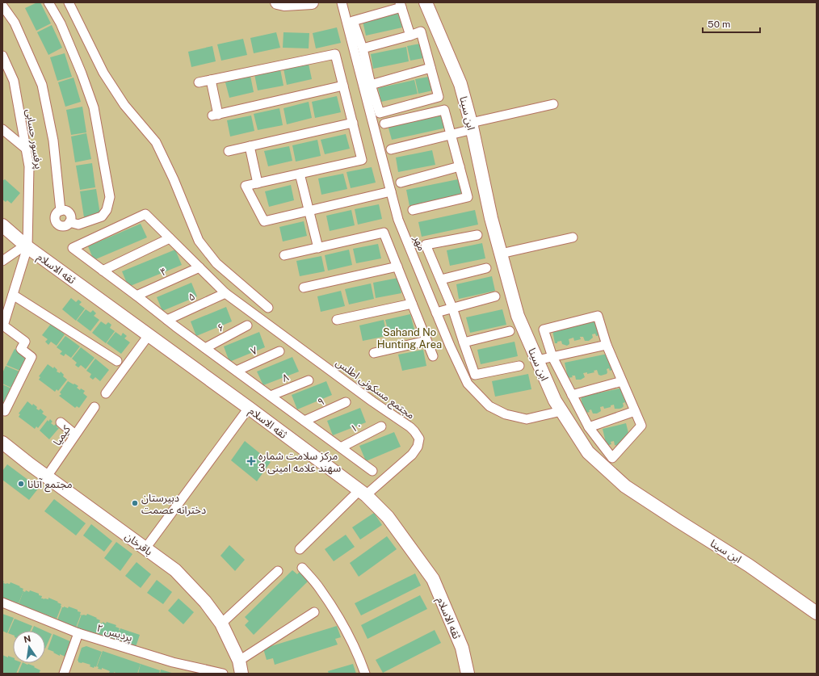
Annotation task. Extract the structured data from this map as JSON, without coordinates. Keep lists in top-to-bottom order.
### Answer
{
  "streets": {
    "street": [
      "ابن سینا",
      "پرفسور حسابی",
      "مهر",
      "ثقه الاسلام",
      "۴",
      "۵",
      "۶",
      "۷",
      "۸",
      "مجتمع مسکونی اطلس",
      "۹",
      "۱۰",
      "کیمیا",
      "باقرخان",
      "پردیس ۲"
    ]
  },
  "crossings": [
    ["ابن سینا", "مهر"],
    ["پرفسور حسابی", "ثقه الاسلام"],
    ["ثقه الاسلام", "مجتمع مسکونی اطلس"],
    ["۵", "مجتمع مسکونی اطلس"],
    ["کیمیا", "باقرخان"]
  ],
  "parks": ["Sahand No Hunting Area"],
  "places": {
    "health": ["مرکز سلامت شماره 3 سهند علامه امینی"],
    "other": ["مجتمع آتانا", "دبیرستان دخترانه عصمت"]
  },
  "scale_bar": "50 m",
  "north": "top"
}
